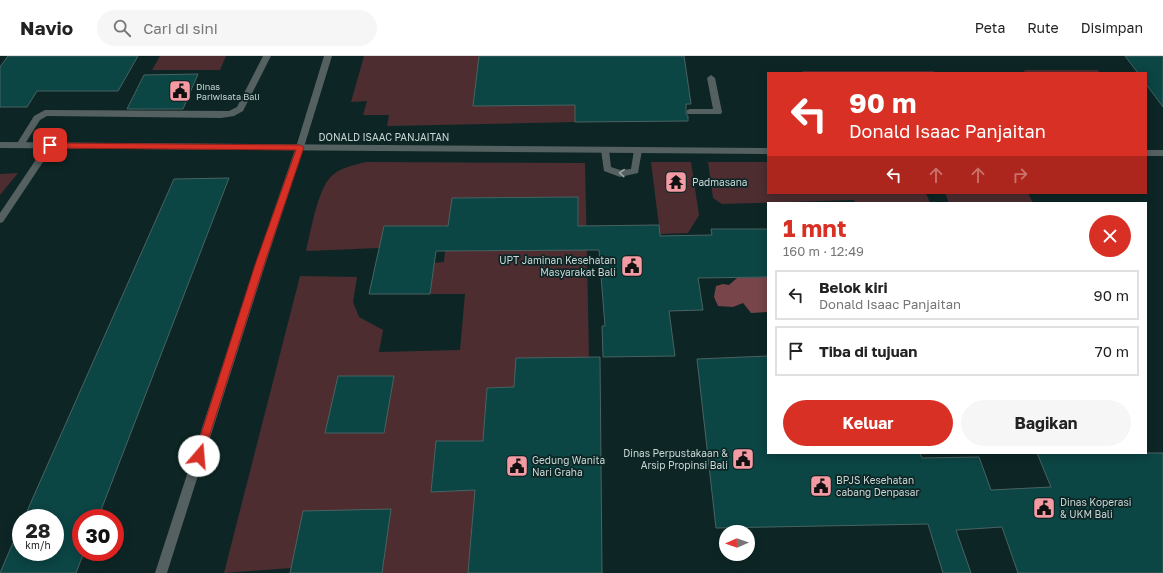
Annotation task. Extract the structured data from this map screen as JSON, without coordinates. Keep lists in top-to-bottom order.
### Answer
{
  "streets": {
    "street": ["DONALD ISAAC PANJAITAN"]
  },
  "places": {
    "public building": [
      "Dinas Pariwisata Bali",
      "UPT Jaminan Kesehatan Masyarakat Bali",
      "Dinas Perpustakaan & Arsip Propinsi Bali",
      "Gedung Wanita Nari Graha",
      "BPJS Kesehatan cabang Denpasar",
      "Dinas Koperasi & UKM Bali"
    ],
    "temple": ["Padmasana"]
  },
  "north": "left",
  "page": {
    "header": "Navio",
    "search": "Cari di sini",
    "nav": ["Peta", "Rute", "Disimpan"],
    "turn": ["90 m", "Donald Isaac Panjaitan"],
    "heading": ["1 mnt", "160 m · 12:49"],
    "list": [
      {
        "name": "Belok kiri",
        "note": "Donald Isaac Panjaitan",
        "value": "90 m"
      },
      {
        "name": "Tiba di tujuan",
        "value": "70 m"
      }
    ],
    "buttons": ["Keluar", "Bagikan"],
    "speed": "28 km/h",
    "limit": "30"
  }
}
